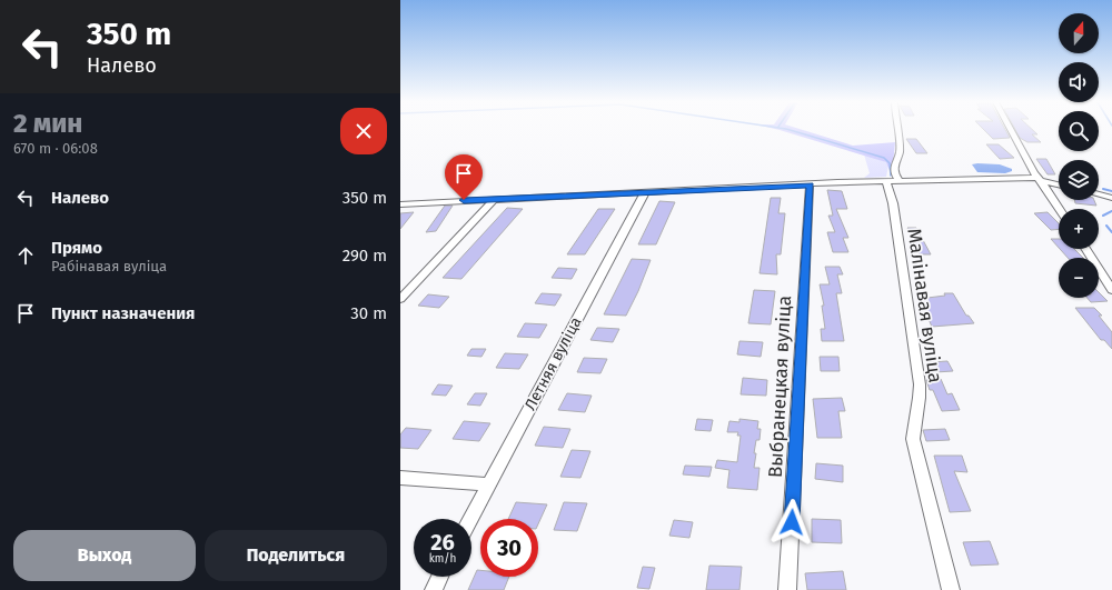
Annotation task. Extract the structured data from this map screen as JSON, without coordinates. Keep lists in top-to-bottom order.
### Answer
{
  "streets": {
    "street": ["Малінавая вуліца", "Летняя вуліца", "Выбранецкая вуліца"]
  },
  "north": "top",
  "page": {
    "turn": ["350 m", "Налево"],
    "map_buttons": ["+", "−"],
    "heading": ["2 мин", "670 m · 06:08"],
    "list": [
      {
        "name": "Налево",
        "value": "350 m"
      },
      {
        "name": "Прямо",
        "note": "Рабінавая вуліца",
        "value": "290 m"
      },
      {
        "name": "Пункт назначения",
        "value": "30 m"
      }
    ],
    "speed": "26 km/h",
    "limit": "30",
    "buttons": ["Выход", "Поделиться"]
  }
}
